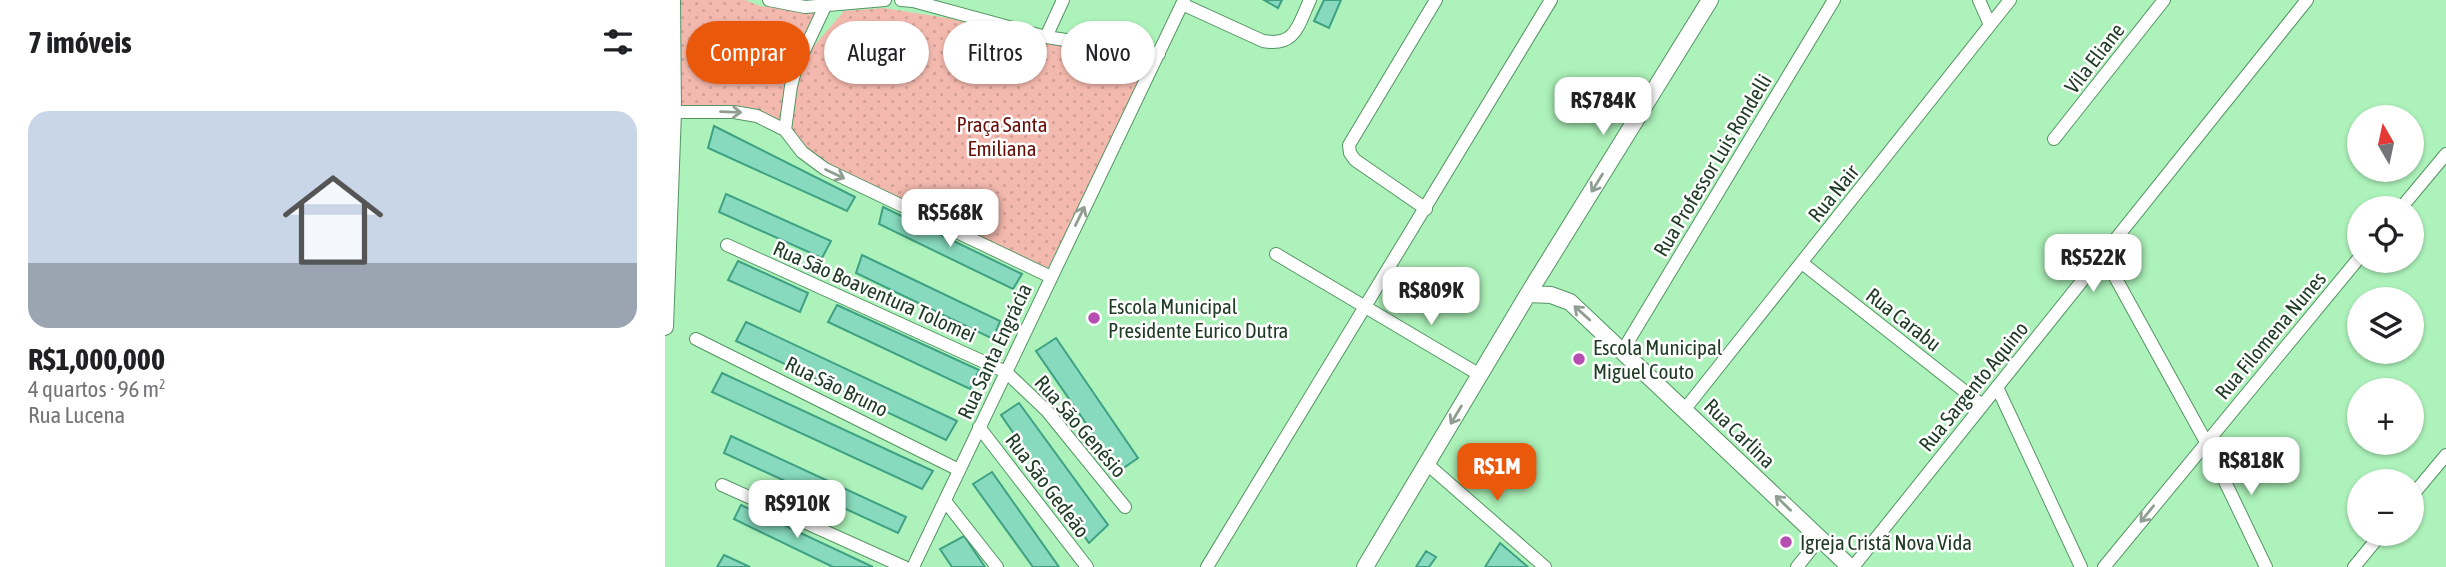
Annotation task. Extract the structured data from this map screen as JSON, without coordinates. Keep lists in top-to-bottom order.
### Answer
{
  "streets": {
    "street": [
      "Vila Eliane",
      "Rua Professor Luis Rondelli",
      "Rua Nair",
      "Rua São Boaventura Tolomei",
      "Rua Carabu",
      "Rua Filomena Nunes",
      "Rua Santa Engrácia",
      "Rua São Bruno",
      "Rua Sargento Aquino",
      "Rua São Genésio",
      "Rua Carlina",
      "Rua São Gedeão"
    ]
  },
  "crossings": [
    ["Rua Professor Luis Rondelli", "Rua Carlina"],
    ["Rua Nair", "Rua Carabu"],
    ["Rua Nair", "Rua Carlina"],
    ["Rua São Boaventura Tolomei", "Rua Santa Engrácia"],
    ["Rua São Boaventura Tolomei", "Rua São Genésio"],
    ["Rua Carabu", "Rua Sargento Aquino"],
    ["Rua Santa Engrácia", "Rua São Bruno"],
    ["Rua Santa Engrácia", "Rua São Genésio"],
    ["Rua Santa Engrácia", "Rua São Gedeão"],
    ["Rua Sargento Aquino", "Rua Carlina"]
  ],
  "one_way": ["Rua Filomena Nunes", "Rua Santa Engrácia", "Rua Carlina"],
  "parks": ["Praça Santa Emiliana"],
  "places": ["Escola Municipal Presidente Eurico Dutra", "Escola Municipal Miguel Couto", "Igreja Cristã Nova Vida"],
  "north": "top",
  "page": {
    "heading": "7 imóveis",
    "chip": [
      "Comprar",
      "Alugar",
      "Filtros",
      "Novo"
    ],
    "price": [
      "R$784K",
      "R$568K",
      "R$522K",
      "R$809K",
      "R$818K",
      "R$1M",
      "R$910K"
    ],
    "list": [
      {
        "name": "R$1,000,000",
        "note": "4 quartos · 96 m² · Rua Lucena"
      }
    ],
    "map_buttons": ["+", "−"]
  }
}
